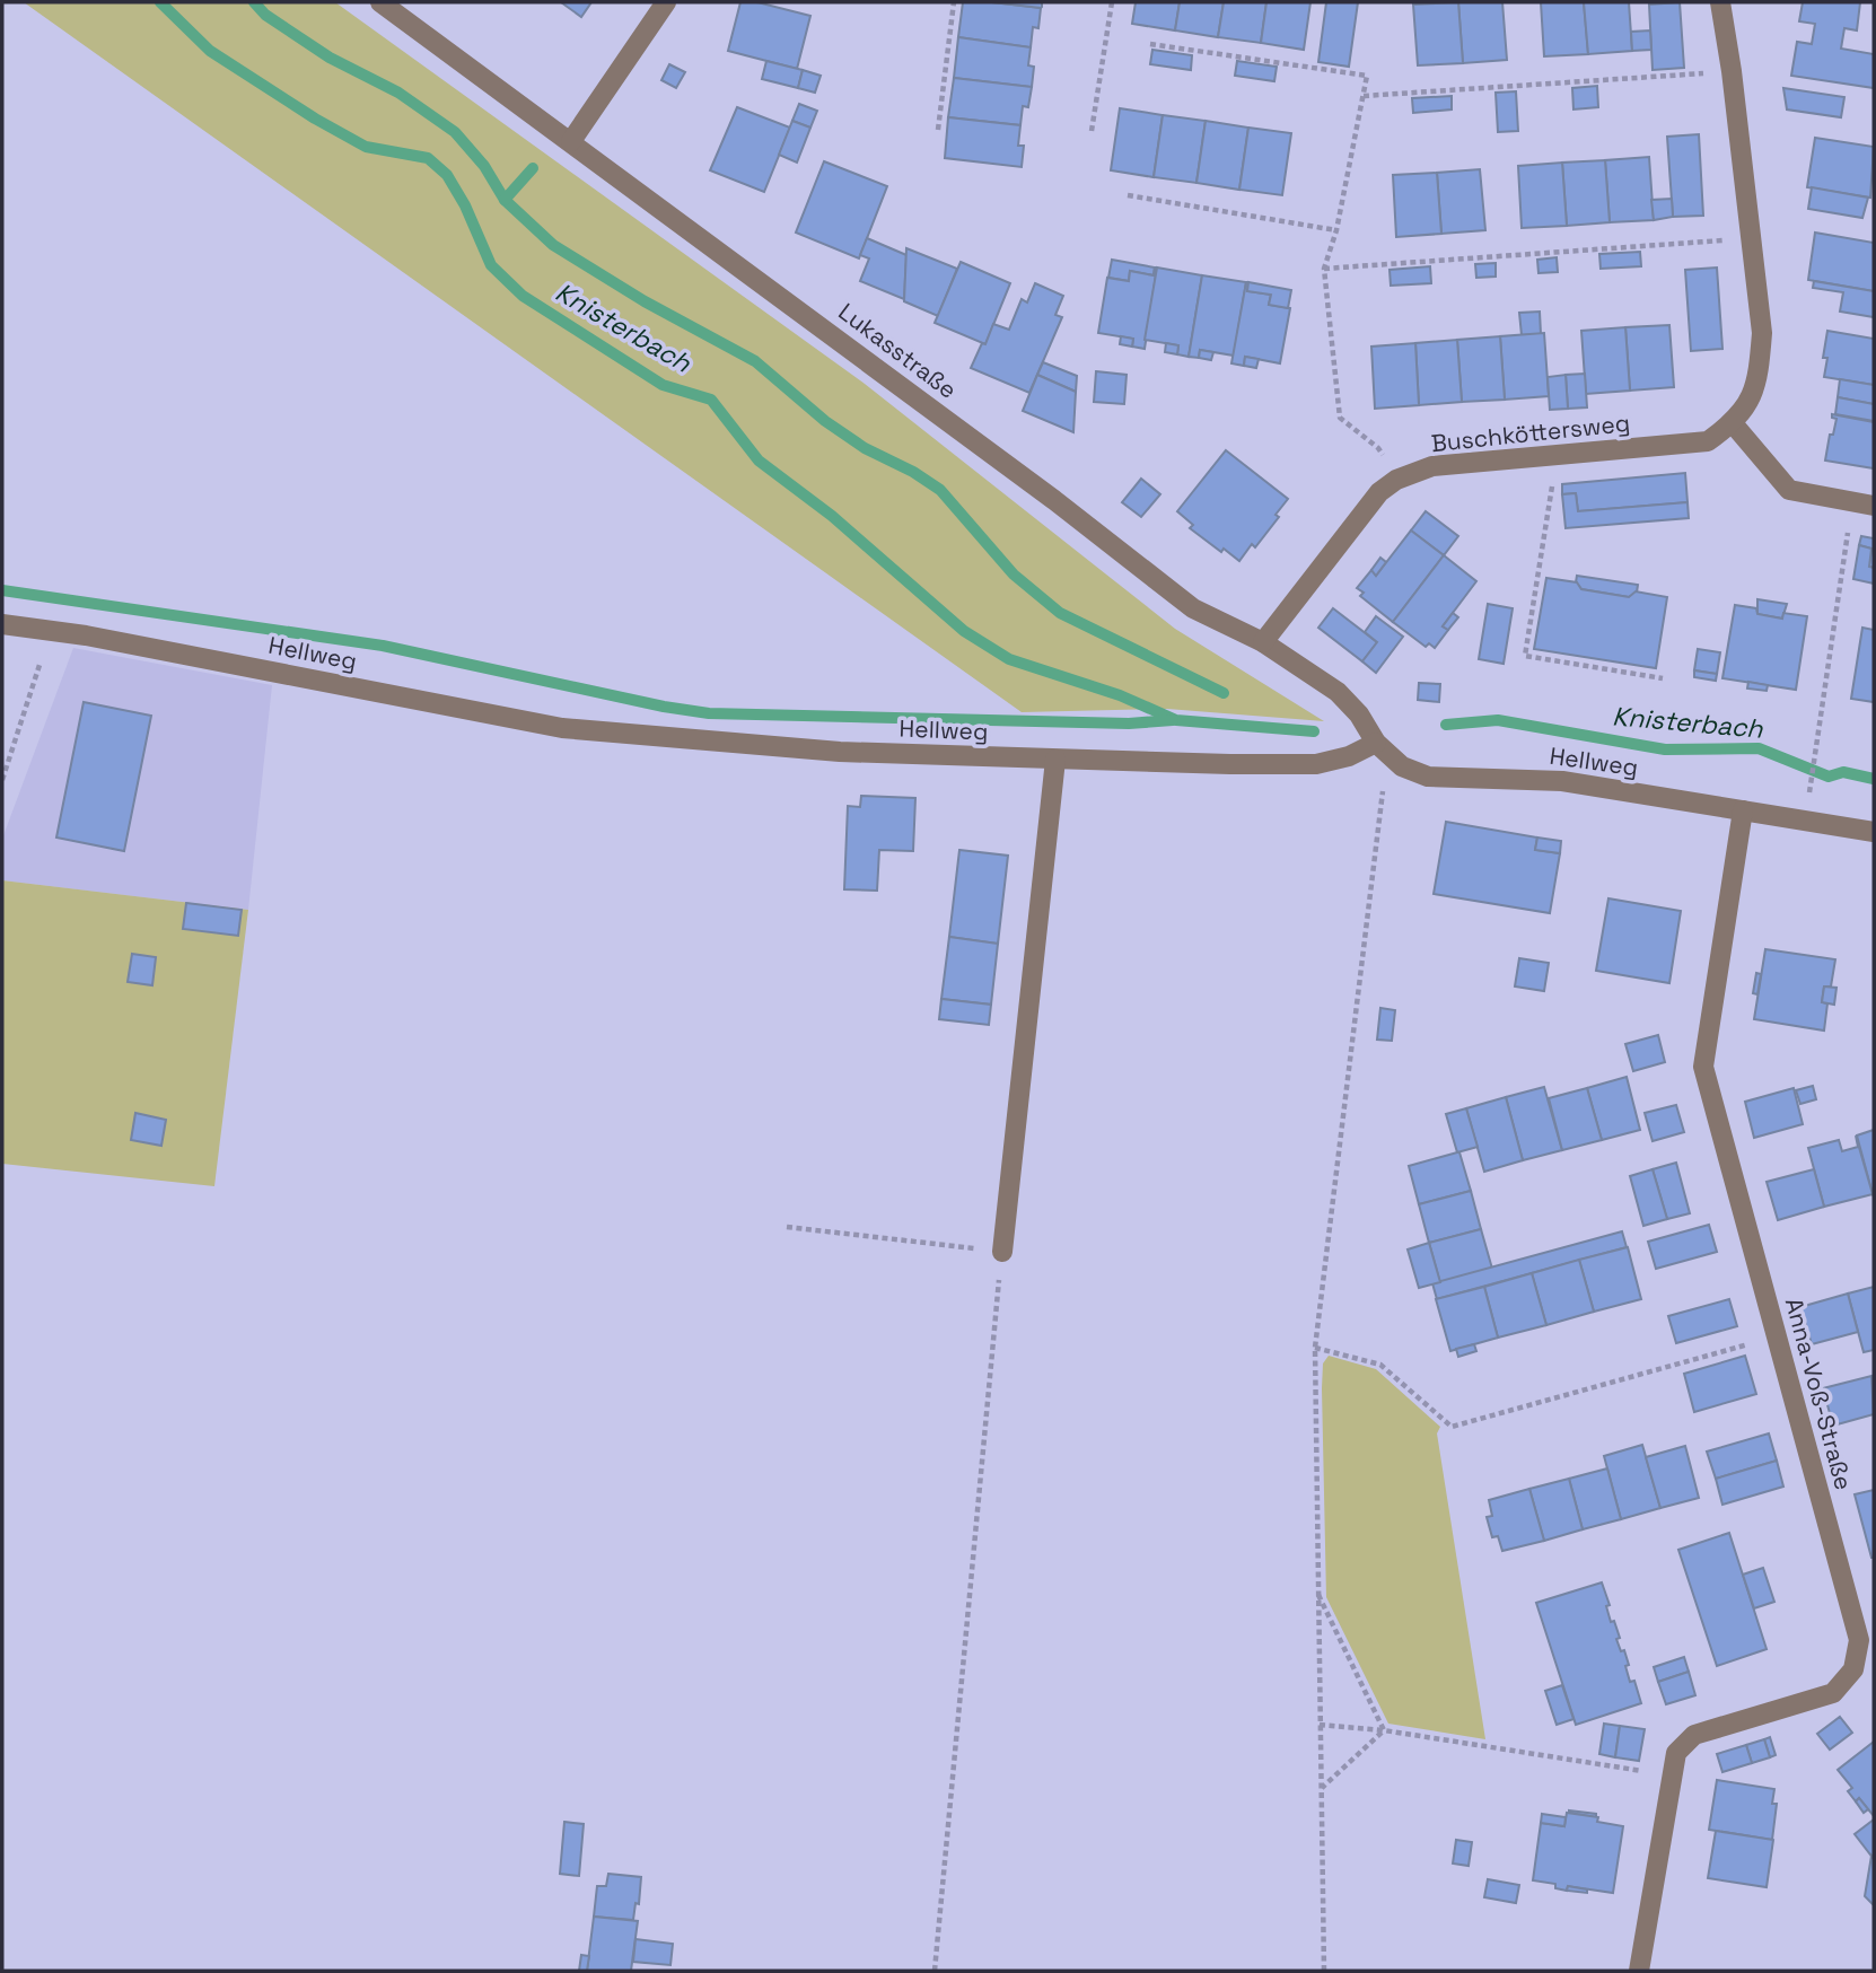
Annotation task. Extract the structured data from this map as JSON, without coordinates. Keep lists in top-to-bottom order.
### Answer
{
  "streets": {
    "street": [
      "Lukasstraße",
      "Buschköttersweg",
      "Hellweg",
      "Anna-Voß-Straße"
    ]
  },
  "crossings": [
    ["Lukasstraße", "Buschköttersweg"],
    ["Lukasstraße", "Hellweg"],
    ["Hellweg", "Anna-Voß-Straße"]
  ],
  "water": ["Knisterbach"]
}
